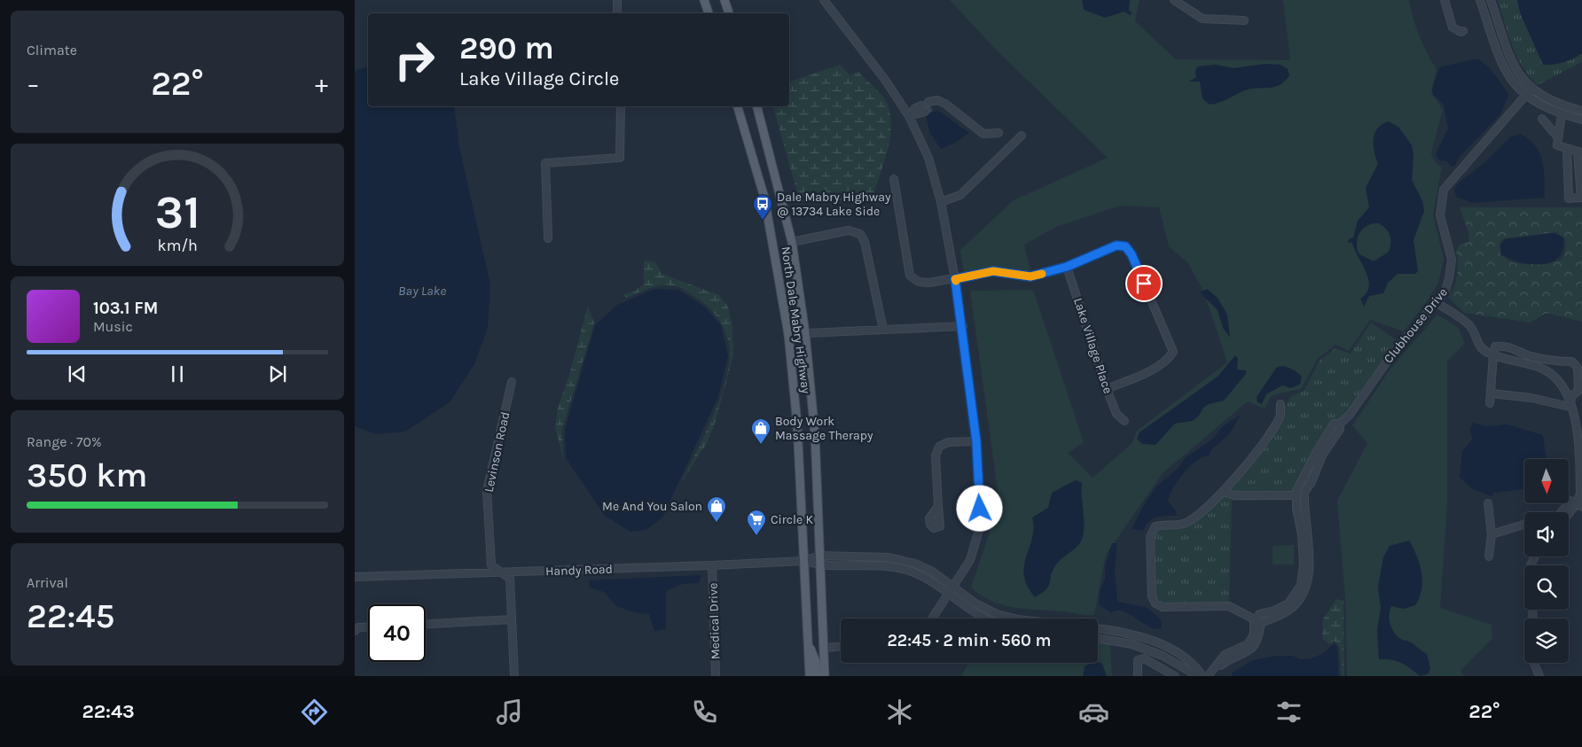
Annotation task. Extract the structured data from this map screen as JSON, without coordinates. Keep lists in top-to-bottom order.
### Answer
{
  "streets": {
    "main road": ["North Dale Mabry Highway"],
    "street": [
      "Clubhouse Drive",
      "Lake Village Place",
      "Levinson Road",
      "Handy Road",
      "Medical Drive"
    ]
  },
  "crossings": [
    ["North Dale Mabry Highway", "Handy Road"],
    ["Levinson Road", "Handy Road"],
    ["Handy Road", "Medical Drive"]
  ],
  "water": ["Bay Lake"],
  "places": {
    "bus stop": ["Dale Mabry Highway @ 13734 Lake Side"],
    "shop": ["Body Work Massage Therapy", "Me And You Salon"],
    "supermarket": ["Circle K"]
  },
  "north": "bottom",
  "page": {
    "tile": [
      "Climate",
      ["Range · 70%", "350 km"],
      ["Arrival", "22:45"]
    ],
    "turn": ["290 m", "Lake Village Circle"],
    "heat": ["−", "22°", "+"],
    "song": ["103.1 FM", "Music"],
    "limit": "40",
    "trip": "22:45 · 2 min · 560 m",
    "tabs": ["22:43", "22°"],
    "gauge": ["31", "km/h"]
  }
}
